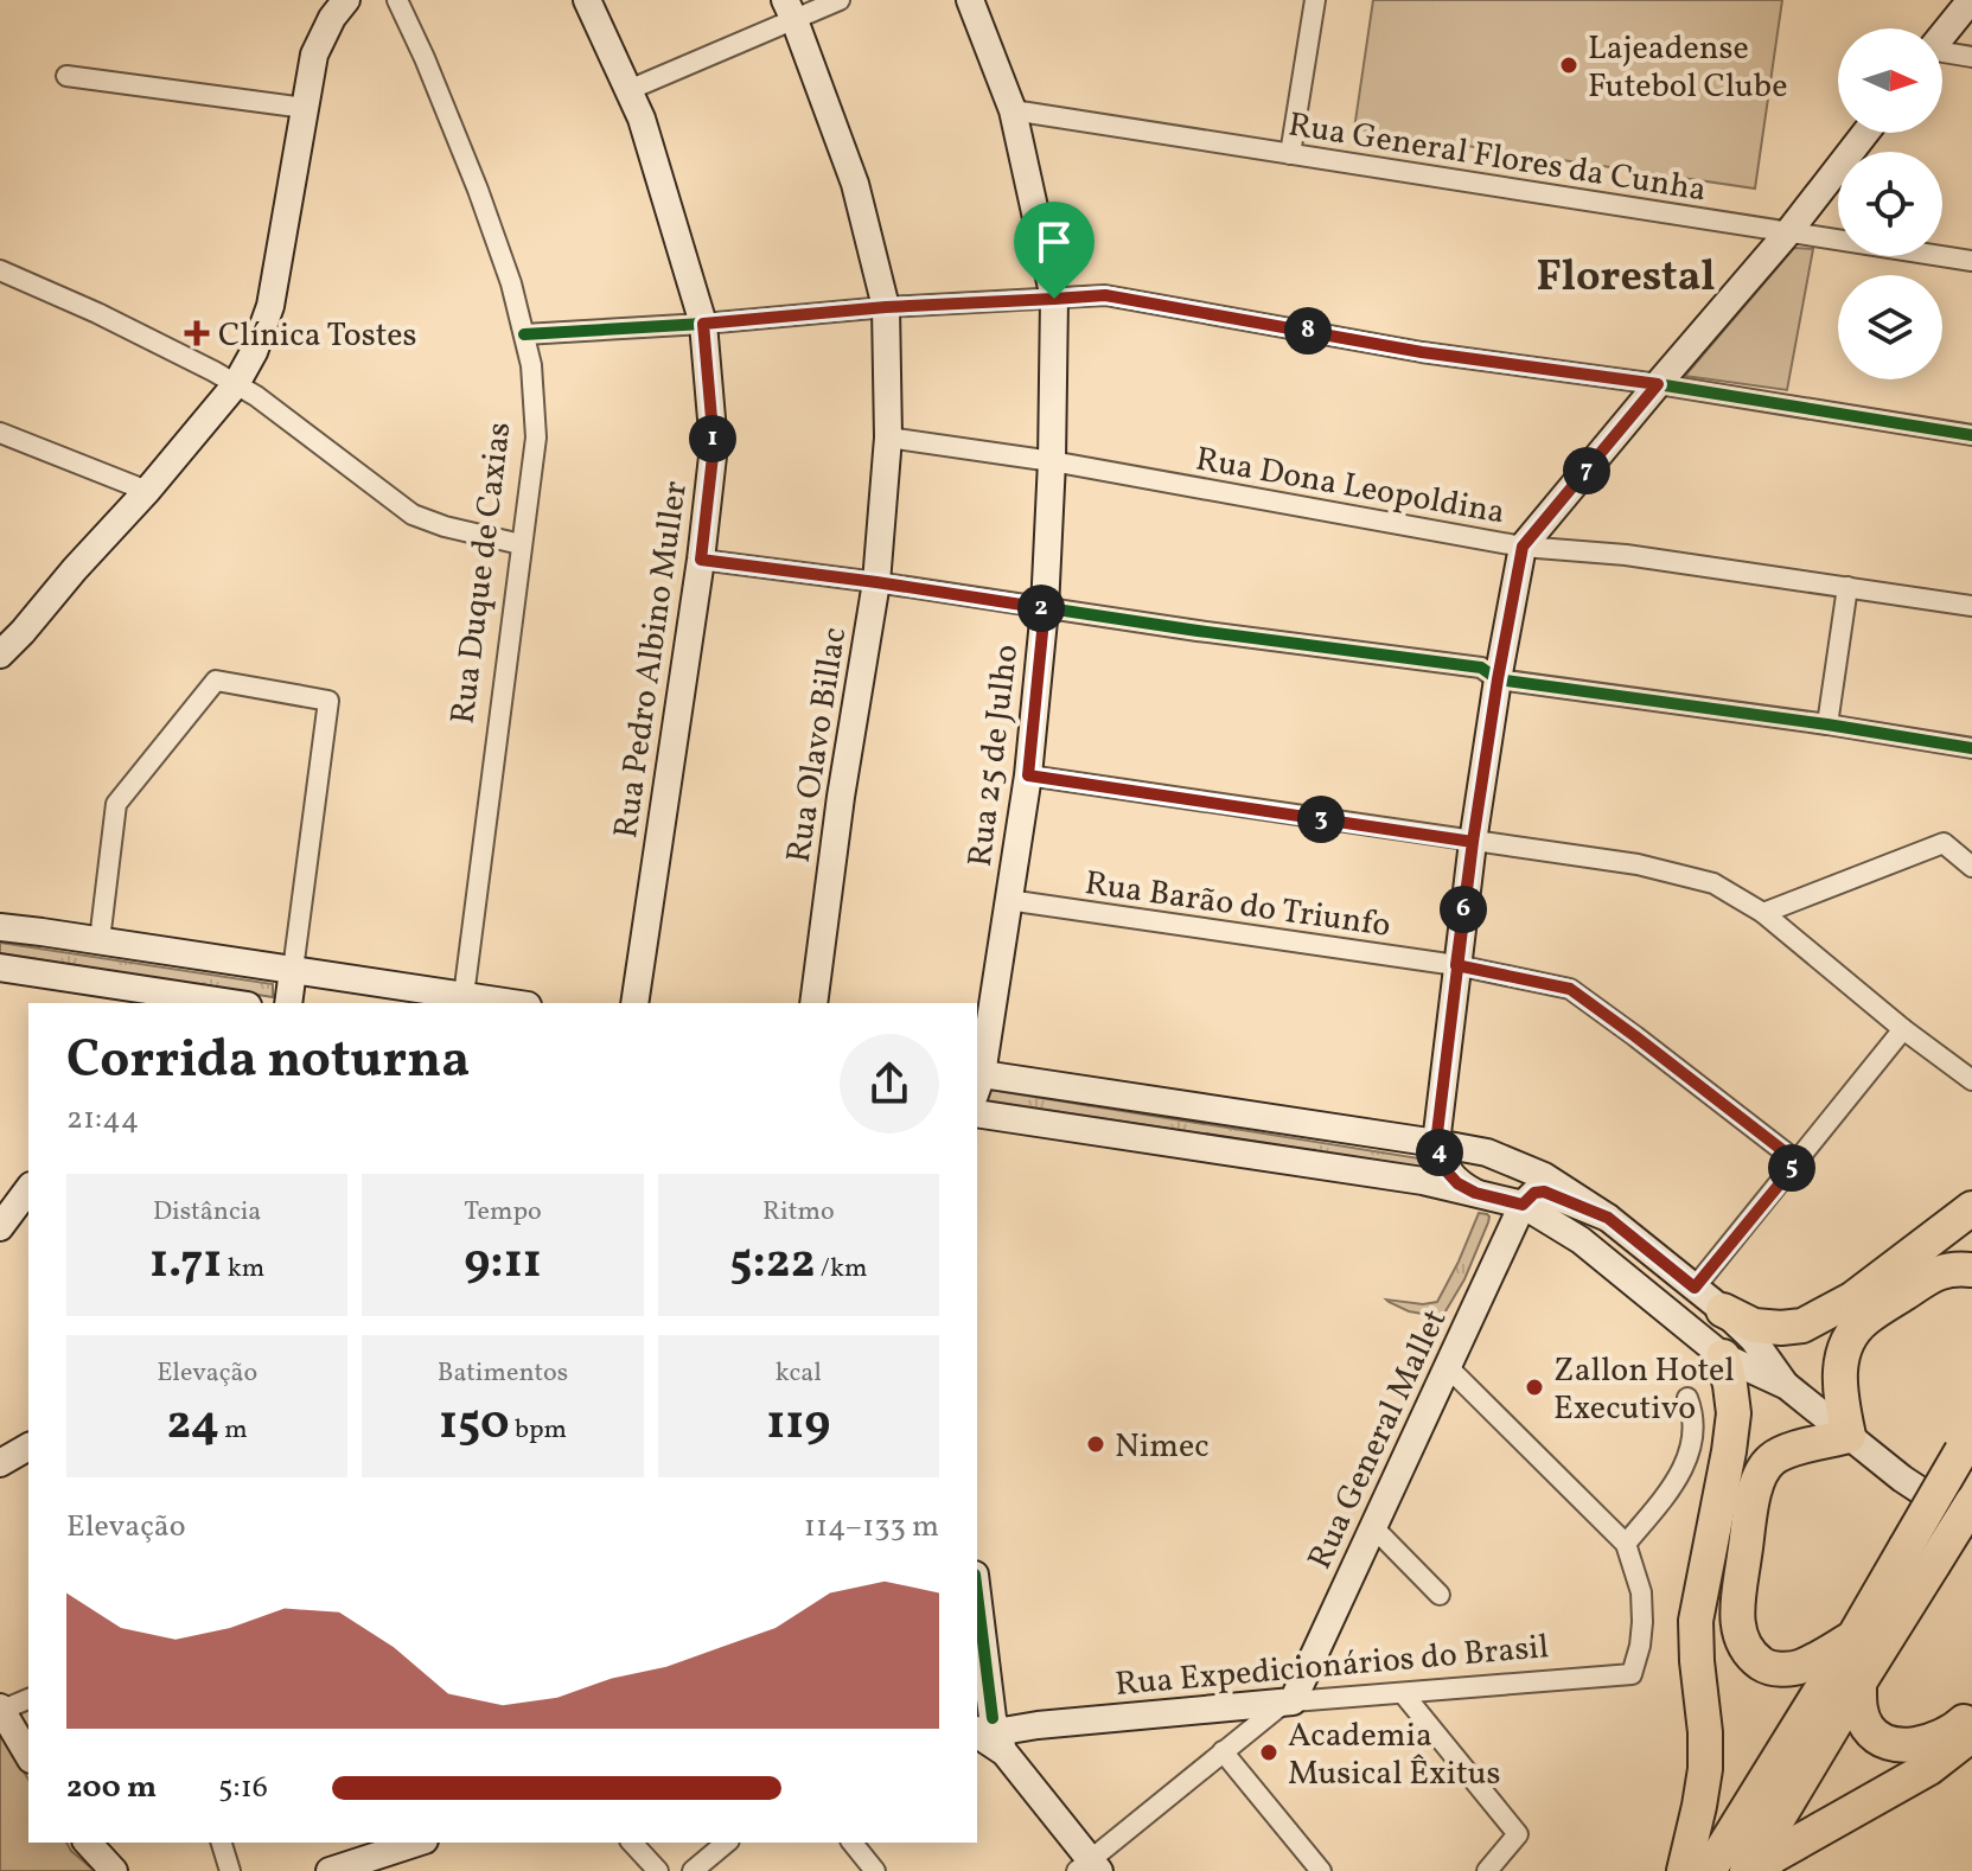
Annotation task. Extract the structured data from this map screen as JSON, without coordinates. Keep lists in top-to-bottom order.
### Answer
{
  "streets": {
    "street": [
      "Rua General Flores da Cunha",
      "Rua Dona Leopoldina",
      "Rua Duque de Caxias",
      "Rua Pedro Albino Muller",
      "Rua Olavo Billac",
      "Rua 25 de Julho",
      "Rua Barão do Triunfo",
      "Rua General Mallet",
      "Rua Expedicionários do Brasil"
    ]
  },
  "crossings": [
    ["Rua General Flores da Cunha", "Rua 25 de Julho"],
    ["Rua Dona Leopoldina", "Rua Olavo Billac"],
    ["Rua Dona Leopoldina", "Rua 25 de Julho"],
    ["Rua 25 de Julho", "Rua Barão do Triunfo"],
    ["Rua General Mallet", "Rua Expedicionários do Brasil"]
  ],
  "districts": ["Florestal"],
  "places": {
    "other": [
      "Lajeadense Futebol Clube",
      "Zallon Hotel Executivo",
      "Nimec",
      "Academia Musical Êxitus"
    ],
    "health": ["Clínica Tostes"]
  },
  "north": "right",
  "page": {
    "pins": [
      "8",
      "1",
      "7",
      "2",
      "3",
      "6",
      "4",
      "5"
    ],
    "heading": ["Corrida noturna", "21:44"],
    "stats": [
      ["Distância", "1.71 km"],
      ["Tempo", "9:11"],
      ["Ritmo", "5:22 /km"],
      ["Elevação", "24 m"],
      ["Batimentos", "150 bpm"],
      ["kcal", "119"]
    ],
    "chart": ["Elevação", "114–133 m"],
    "list": [
      {
        "name": "200 m",
        "note": "5:16"
      }
    ]
  }
}
